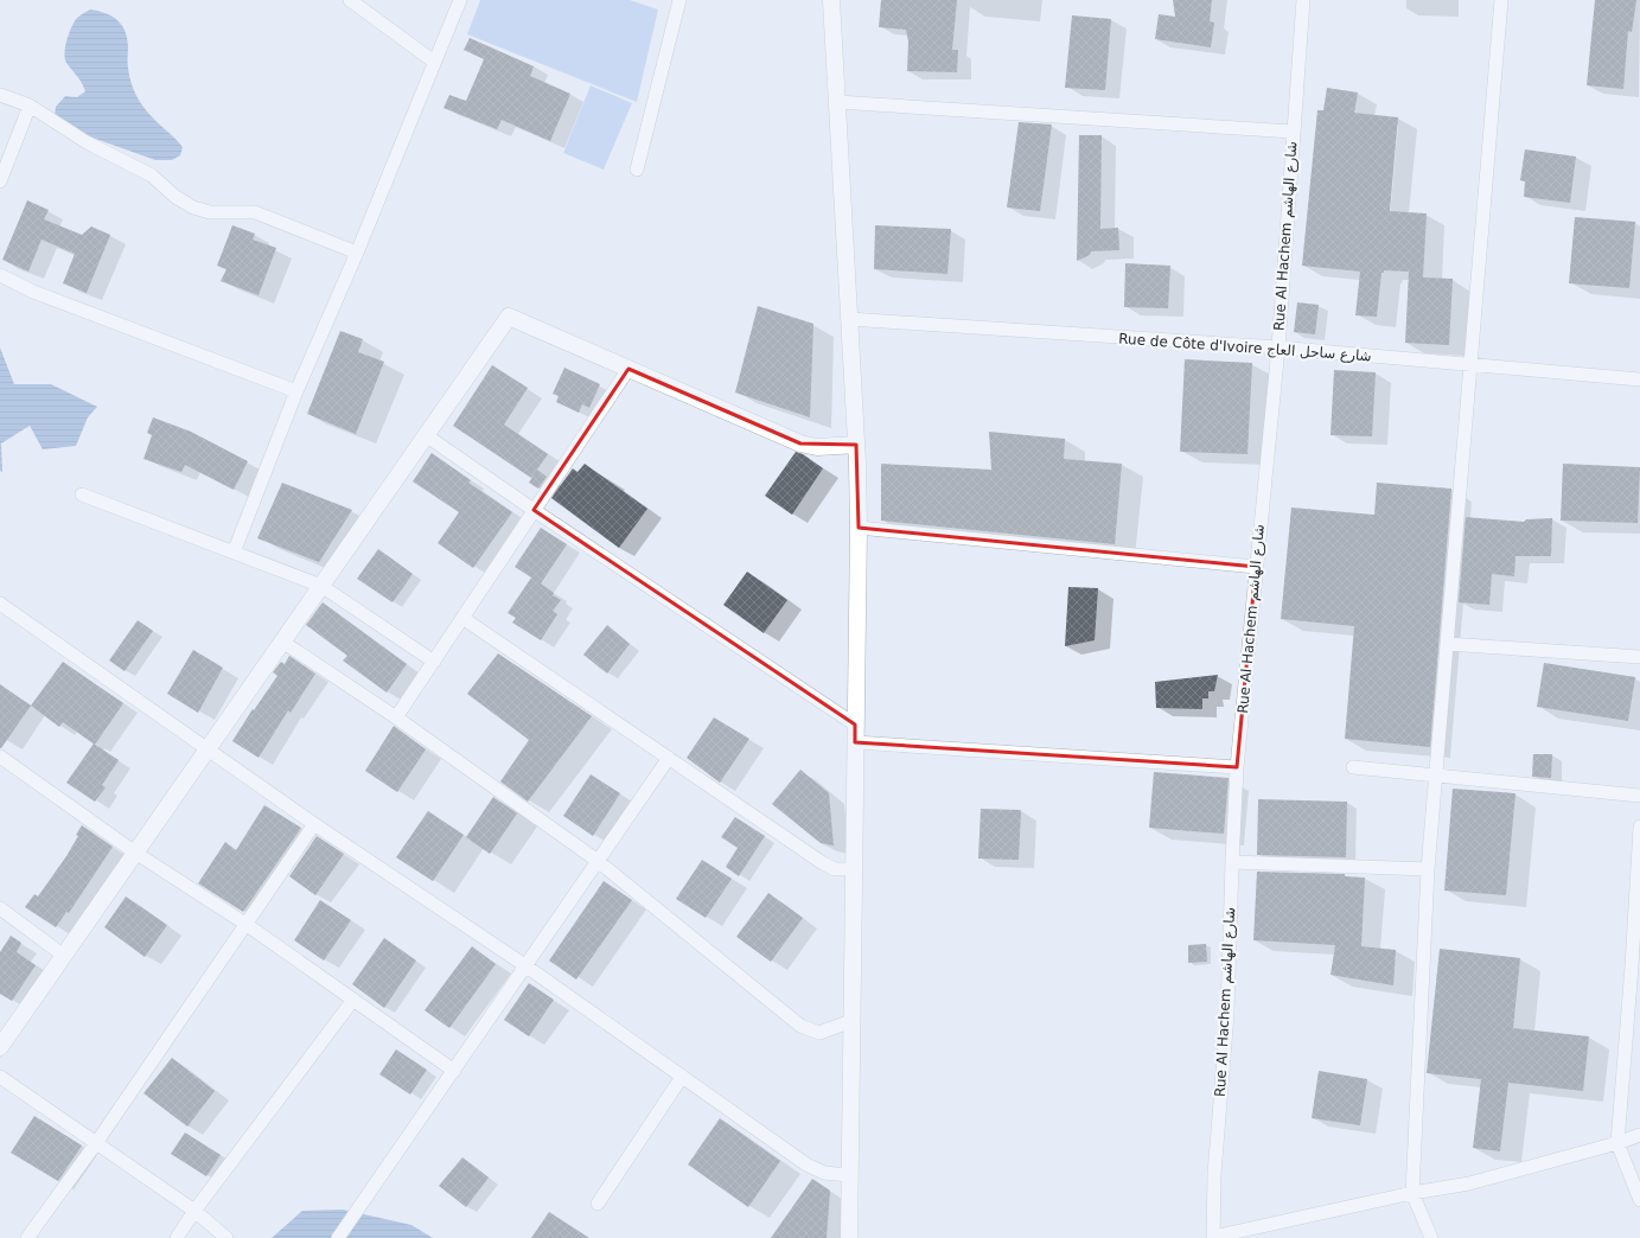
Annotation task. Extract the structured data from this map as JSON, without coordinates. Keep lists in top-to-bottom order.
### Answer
{
  "streets": {
    "street": ["Rue Al Hachem شارع الهاشم", "Rue de Côte d'Ivoire شارع ساحل العاج"]
  },
  "crossings": [
    ["Rue Al Hachem شارع الهاشم", "Rue de Côte d'Ivoire شارع ساحل العاج"]
  ]
}
